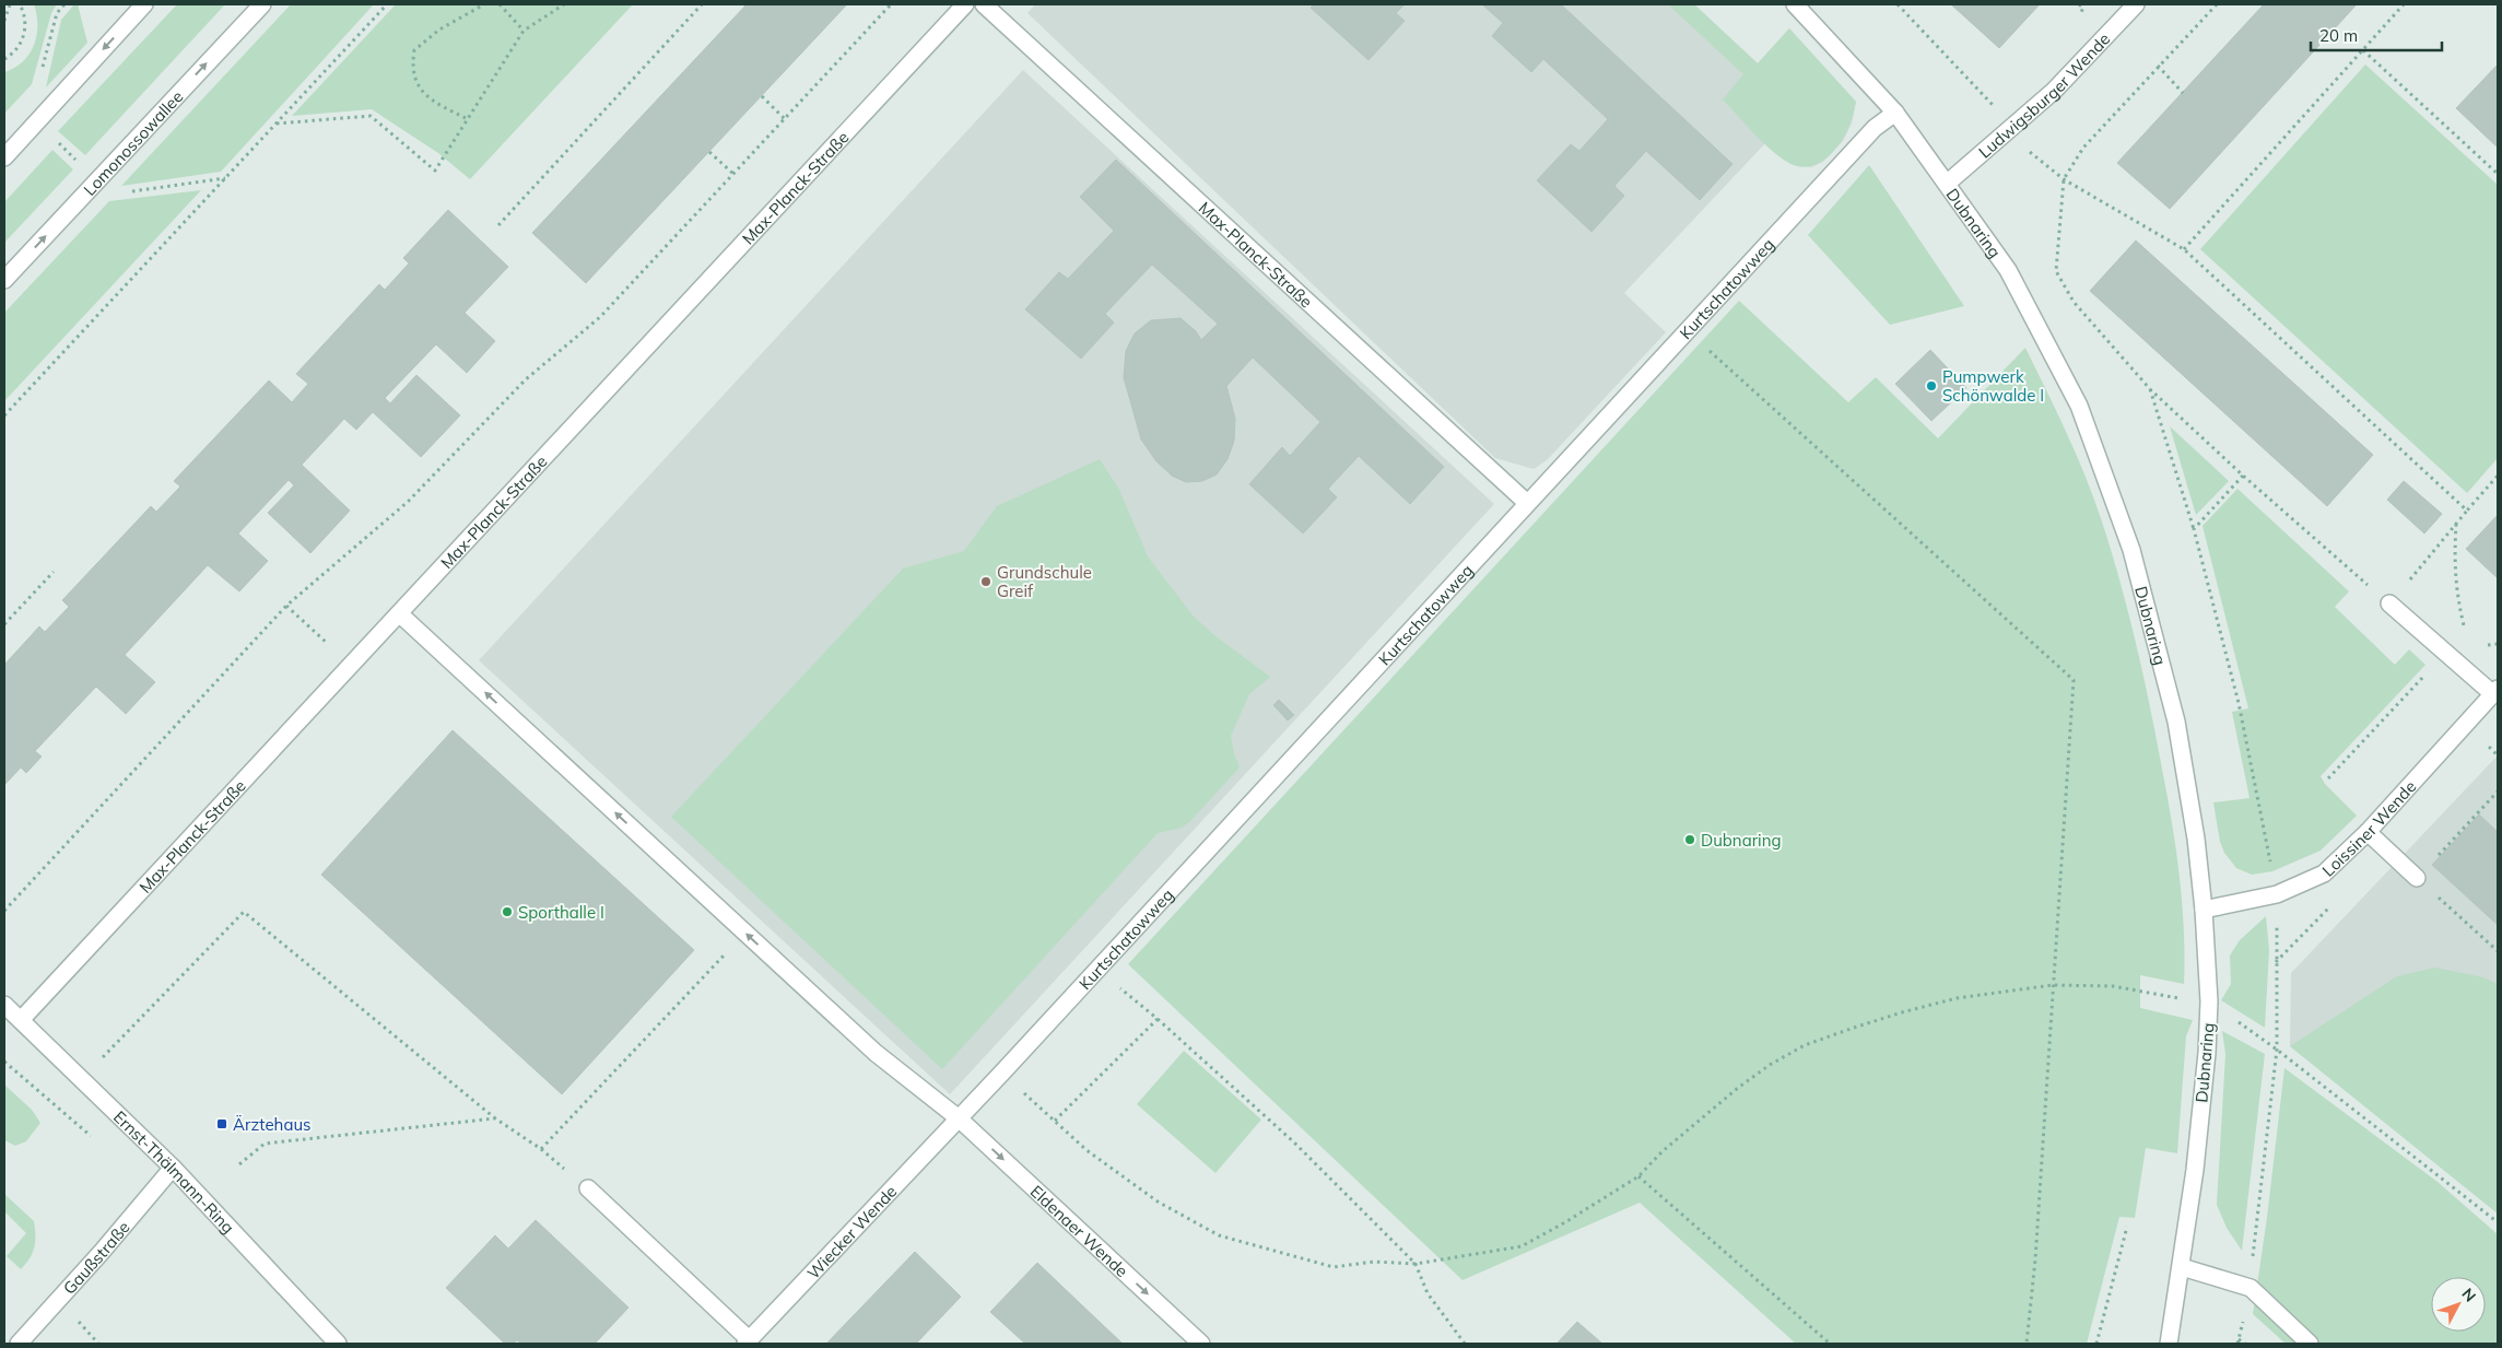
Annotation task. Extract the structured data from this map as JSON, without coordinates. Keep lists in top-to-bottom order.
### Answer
{
  "streets": {
    "street": [
      "Ludwigsburger Wende",
      "Lomonossowallee",
      "Max-Planck-Straße",
      "Dubnaring",
      "Kurtschatowweg",
      "Loissiner Wende",
      "Ernst-Thälmann-Ring",
      "Wiecker Wende",
      "Eldenaer Wende",
      "Gaußstraße"
    ]
  },
  "crossings": [
    ["Ludwigsburger Wende", "Dubnaring"],
    ["Max-Planck-Straße", "Kurtschatowweg"],
    ["Max-Planck-Straße", "Ernst-Thälmann-Ring"],
    ["Max-Planck-Straße", "Eldenaer Wende"],
    ["Dubnaring", "Kurtschatowweg"],
    ["Dubnaring", "Loissiner Wende"],
    ["Kurtschatowweg", "Wiecker Wende"],
    ["Kurtschatowweg", "Eldenaer Wende"],
    ["Ernst-Thälmann-Ring", "Gaußstraße"],
    ["Wiecker Wende", "Eldenaer Wende"]
  ],
  "places": {
    "other": [
      "Pumpwerk Schönwalde I",
      "Grundschule Greif",
      "Dubnaring",
      "Sporthalle I"
    ],
    "transit": ["Ärztehaus"]
  },
  "scale_bar": "20 m",
  "north": "top right"
}
